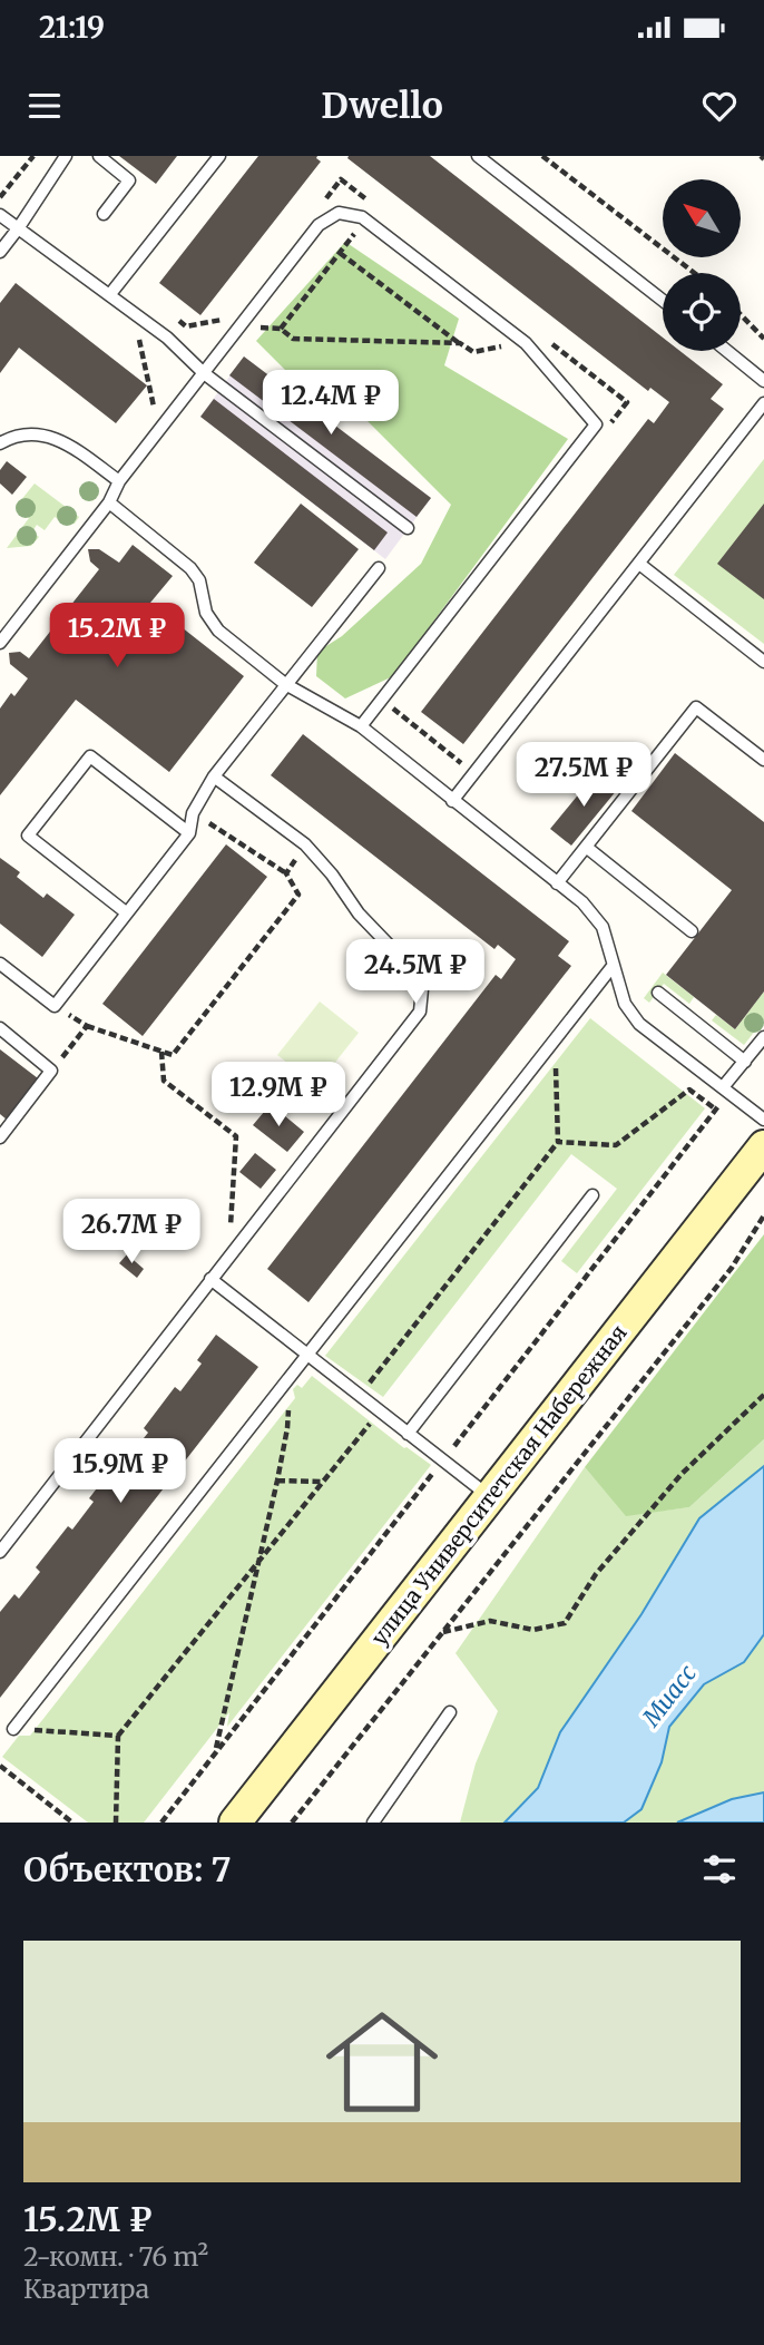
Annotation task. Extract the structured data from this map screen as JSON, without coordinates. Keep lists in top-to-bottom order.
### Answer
{
  "streets": {
    "main road": ["улица Университетская Набережная"]
  },
  "water": ["Миасс"],
  "north": "top left",
  "page": {
    "status": "21:19",
    "header": "Dwello",
    "price": [
      "12.4M ₽",
      "15.2M ₽",
      "27.5M ₽",
      "24.5M ₽",
      "12.9M ₽",
      "26.7M ₽",
      "15.9M ₽"
    ],
    "heading": "Объектов: 7",
    "list": [
      {
        "name": "15.2M ₽",
        "note": "2-комн. · 76 m² · Квартира"
      }
    ]
  }
}
